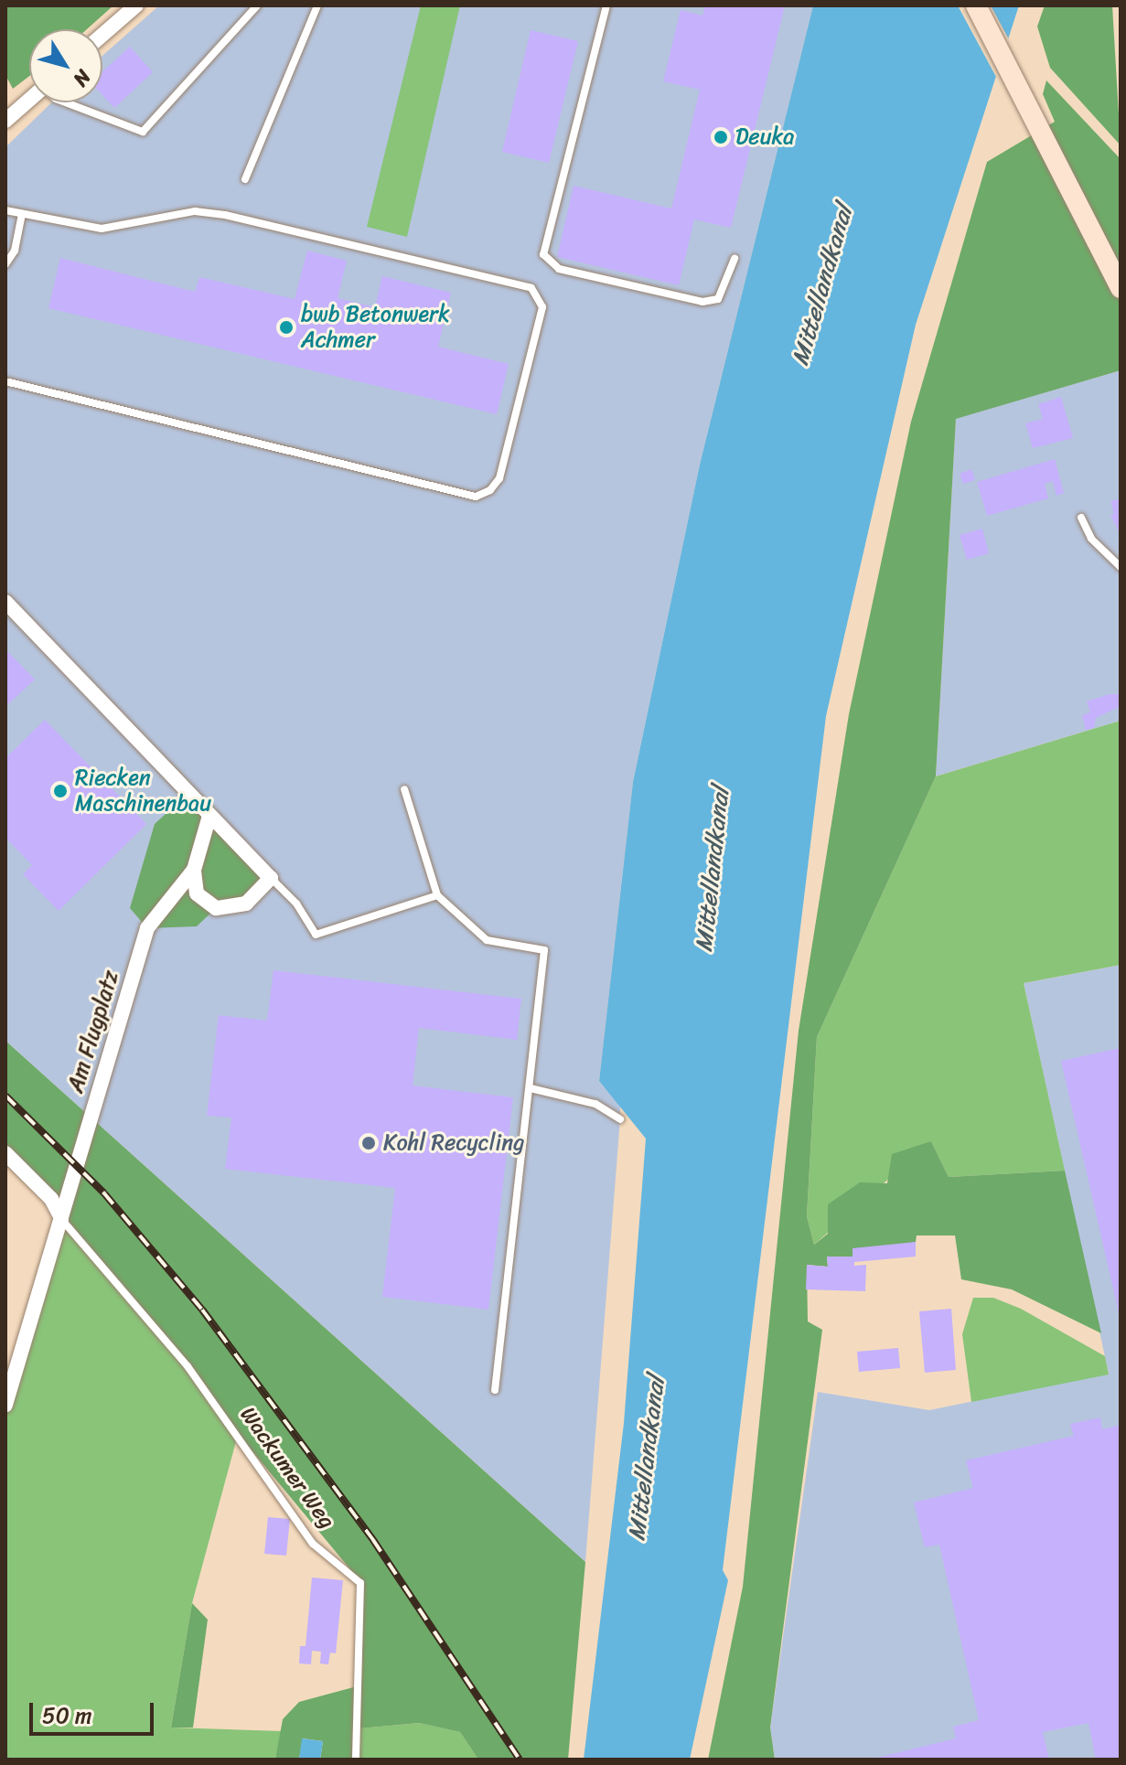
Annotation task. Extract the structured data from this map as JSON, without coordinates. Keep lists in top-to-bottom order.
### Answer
{
  "streets": {
    "street": ["Am Flugplatz"],
    "lane": ["Wackumer Weg"]
  },
  "crossings": [
    ["Am Flugplatz", "Wackumer Weg"]
  ],
  "water": ["Mittellandkanal"],
  "places": [
    "Deuka",
    "bwb Betonwerk Achmer",
    "Riecken Maschinenbau",
    "Kohl Recycling"
  ],
  "scale_bar": "50 m",
  "north": "bottom right"
}
